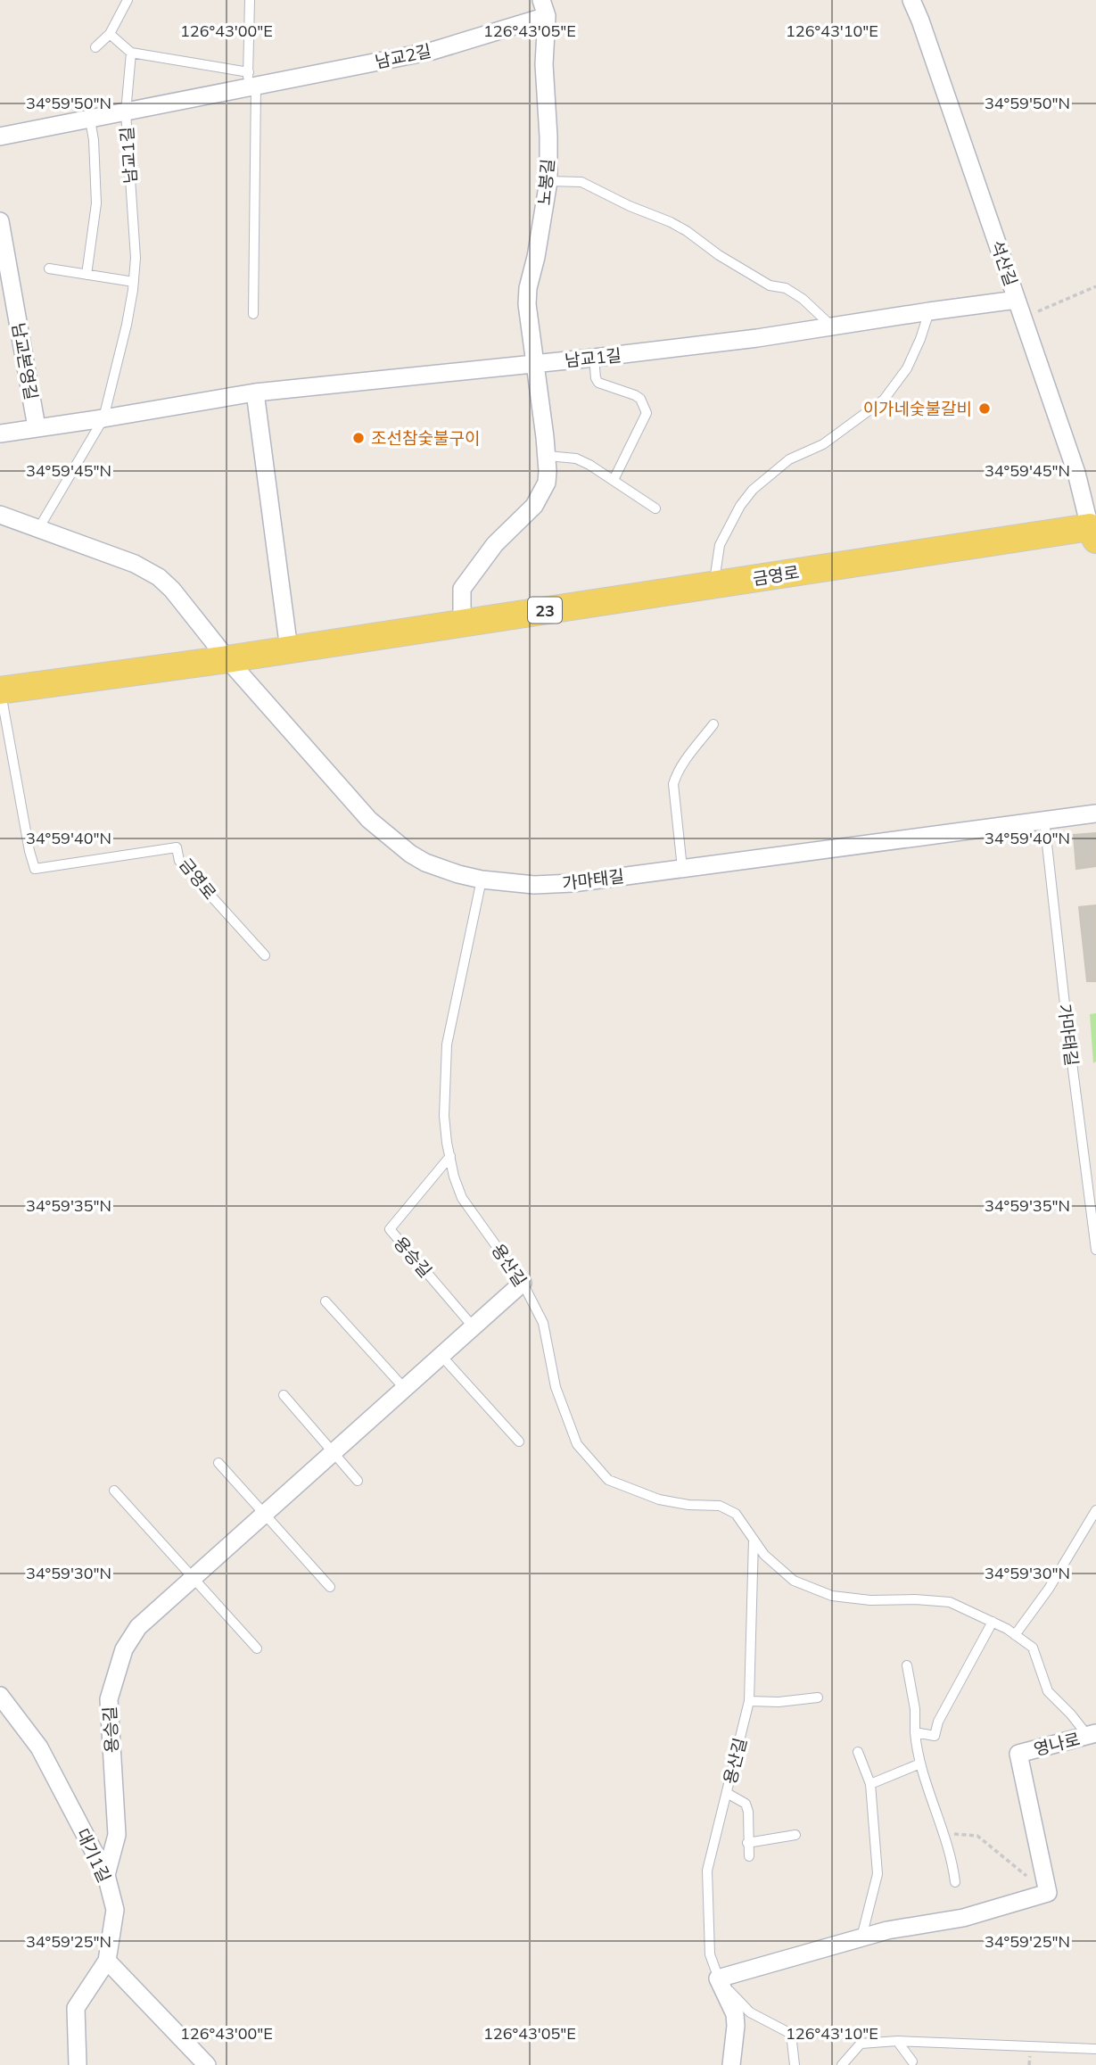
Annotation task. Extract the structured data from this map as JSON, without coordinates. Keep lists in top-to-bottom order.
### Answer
{
  "streets": {
    "main road": ["금영로", "23"],
    "street": [
      "남교2길",
      "남교1길",
      "노봉길",
      "석산길",
      "남교본영길",
      "가마태길",
      "용승길",
      "용산길",
      "영나로",
      "대기1길"
    ]
  },
  "crossings": [
    ["남교2길", "남교1길"],
    ["남교2길", "노봉길"],
    ["남교1길", "노봉길"],
    ["남교1길", "석산길"],
    ["남교1길", "남교본영길"],
    ["석산길", "금영로"],
    ["금영로", "가마태길"],
    ["가마태길", "용산길"],
    ["용승길", "용산길"],
    ["용승길", "대기1길"],
    ["용산길", "영나로"]
  ],
  "places": ["이가네숯불갈비", "조선참숯불구이"],
  "coordinates": [
    "126°43'00\"E",
    "126°43'05\"E",
    "126°43'10\"E",
    "34°59'50\"N",
    "34°59'45\"N",
    "34°59'40\"N",
    "34°59'35\"N",
    "34°59'30\"N",
    "34°59'25\"N"
  ]
}
